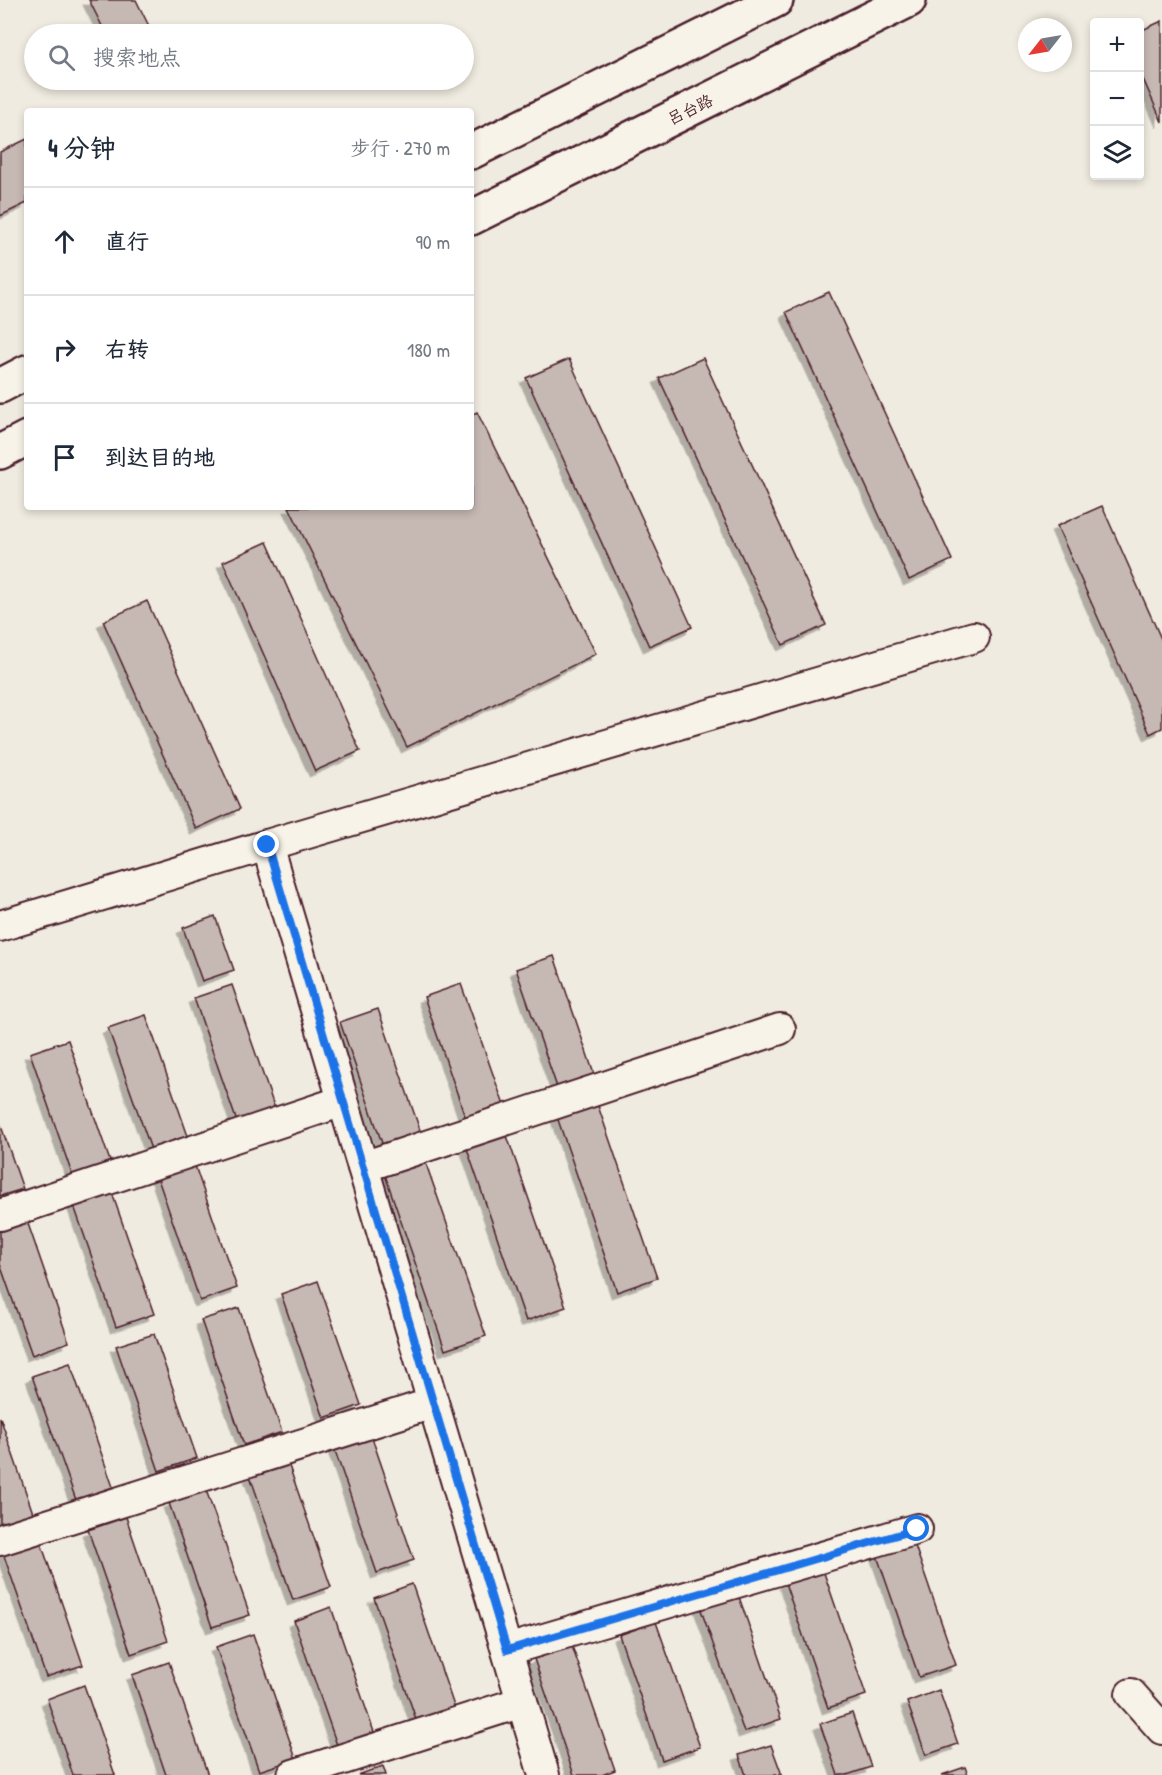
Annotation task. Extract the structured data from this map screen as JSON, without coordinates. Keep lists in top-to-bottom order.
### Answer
{
  "streets": {
    "main road": ["吕台路"]
  },
  "north": "bottom left",
  "page": {
    "map_buttons": ["+", "−"],
    "search": "搜索地点",
    "heading": ["4 分钟", "步行 · 270 m"],
    "list": [
      ["直行", "90 m"],
      ["右转", "180 m"],
      "到达目的地"
    ]
  }
}
